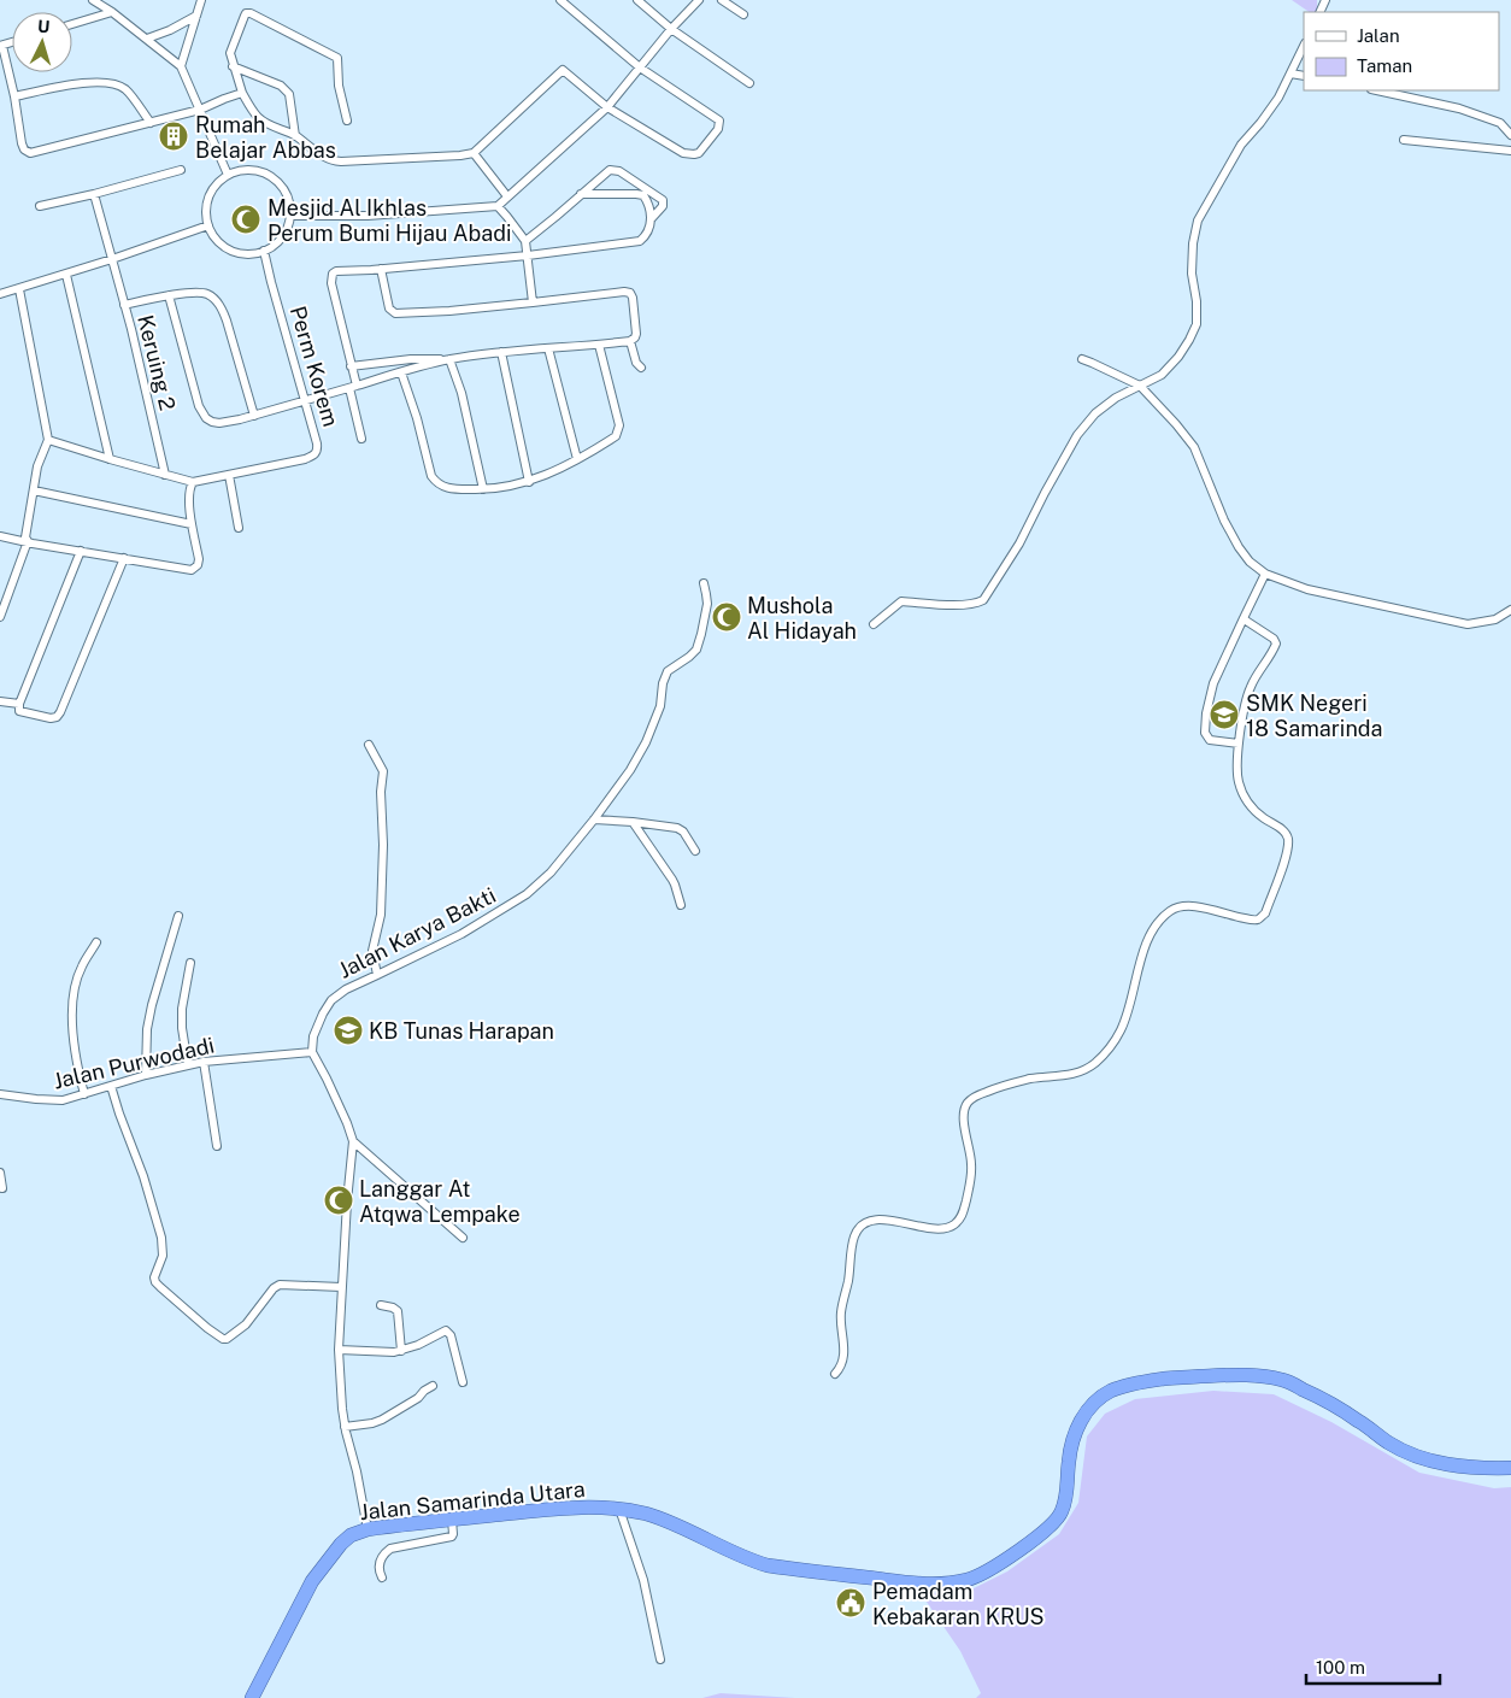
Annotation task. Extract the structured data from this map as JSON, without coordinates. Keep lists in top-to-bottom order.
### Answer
{
  "streets": {
    "highway": ["Jalan Samarinda Utara"],
    "street": [
      "Keruing 2",
      "Perm Korem",
      "Jalan Karya Bakti",
      "Jalan Purwodadi"
    ]
  },
  "crossings": [
    ["Jalan Karya Bakti", "Jalan Purwodadi"]
  ],
  "places": {
    "building": ["Rumah Belajar Abbas"],
    "mosque": ["Mesjid Al Ikhlas Perum Bumi Hijau Abadi", "Mushola Al Hidayah", "Langgar At Atqwa Lempake"],
    "school or university": ["SMK Negeri 18 Samarinda", "KB Tunas Harapan"],
    "public building": ["Pemadam Kebakaran KRUS"]
  },
  "legend": ["Jalan", "Taman"],
  "scale_bar": "100 m",
  "north": "top"
}
